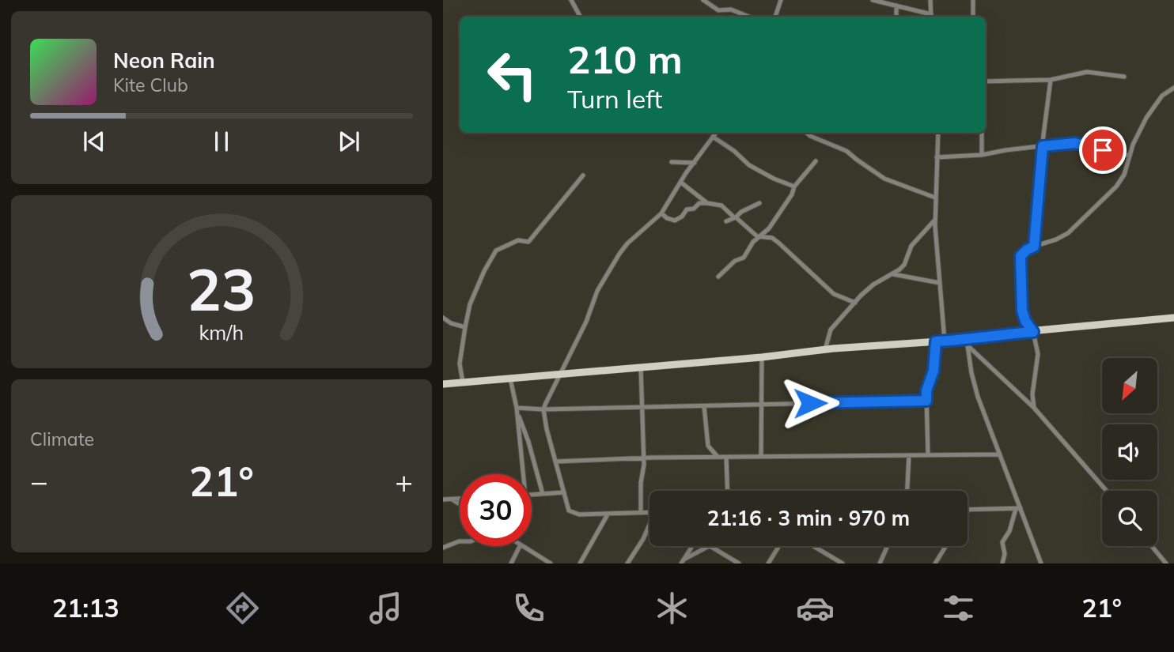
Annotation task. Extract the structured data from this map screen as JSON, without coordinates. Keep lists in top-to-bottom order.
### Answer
{
  "north": "bottom left",
  "page": {
    "turn": ["210 m", "Turn left"],
    "song": ["Neon Rain", "Kite Club"],
    "tile": "Climate",
    "heat": ["−", "21°", "+"],
    "limit": "30",
    "trip": "21:16 · 3 min · 970 m",
    "tabs": ["21:13", "21°"],
    "gauge": ["23", "km/h"]
  }
}
